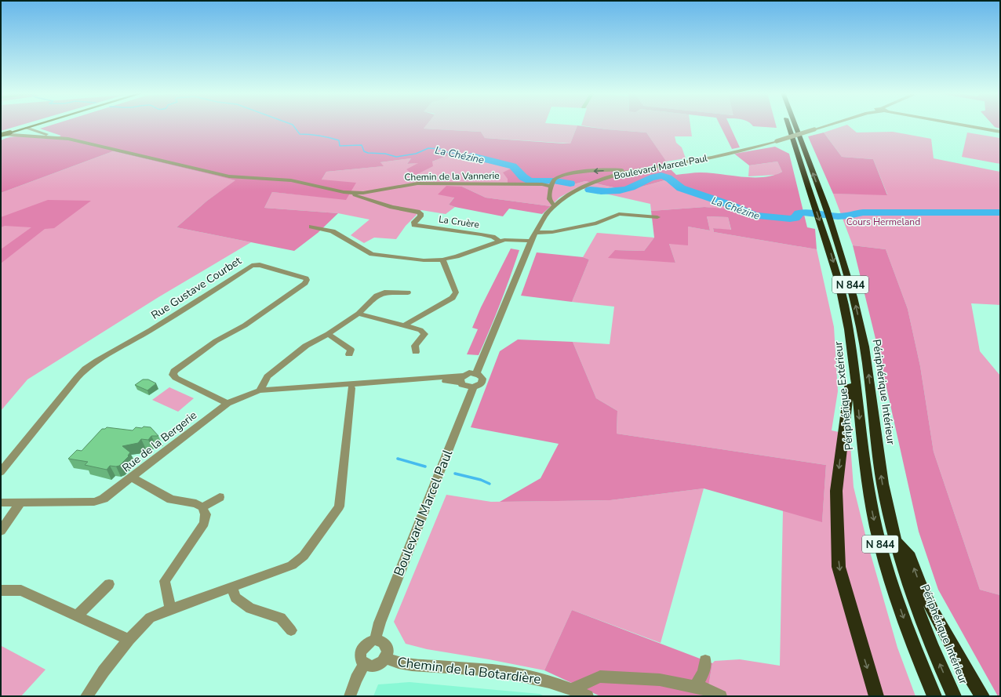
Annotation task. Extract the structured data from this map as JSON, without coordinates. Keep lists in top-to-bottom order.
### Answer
{
  "streets": {
    "highway": ["N 844", "Périphérique Intérieur", "Périphérique Extérieur"],
    "street": [
      "Boulevard Marcel Paul",
      "Chemin de la Vannerie",
      "La Cruère",
      "Rue Gustave Courbet",
      "Rue de la Bergerie",
      "Chemin de la Botardière"
    ]
  },
  "crossings": [
    ["Boulevard Marcel Paul", "Rue de la Bergerie"],
    ["Boulevard Marcel Paul", "Chemin de la Botardière"],
    ["Chemin de la Vannerie", "La Cruère"],
    ["Rue Gustave Courbet", "Rue de la Bergerie"]
  ],
  "water": ["La Chézine"],
  "parks": ["Cours Hermeland"]
}
